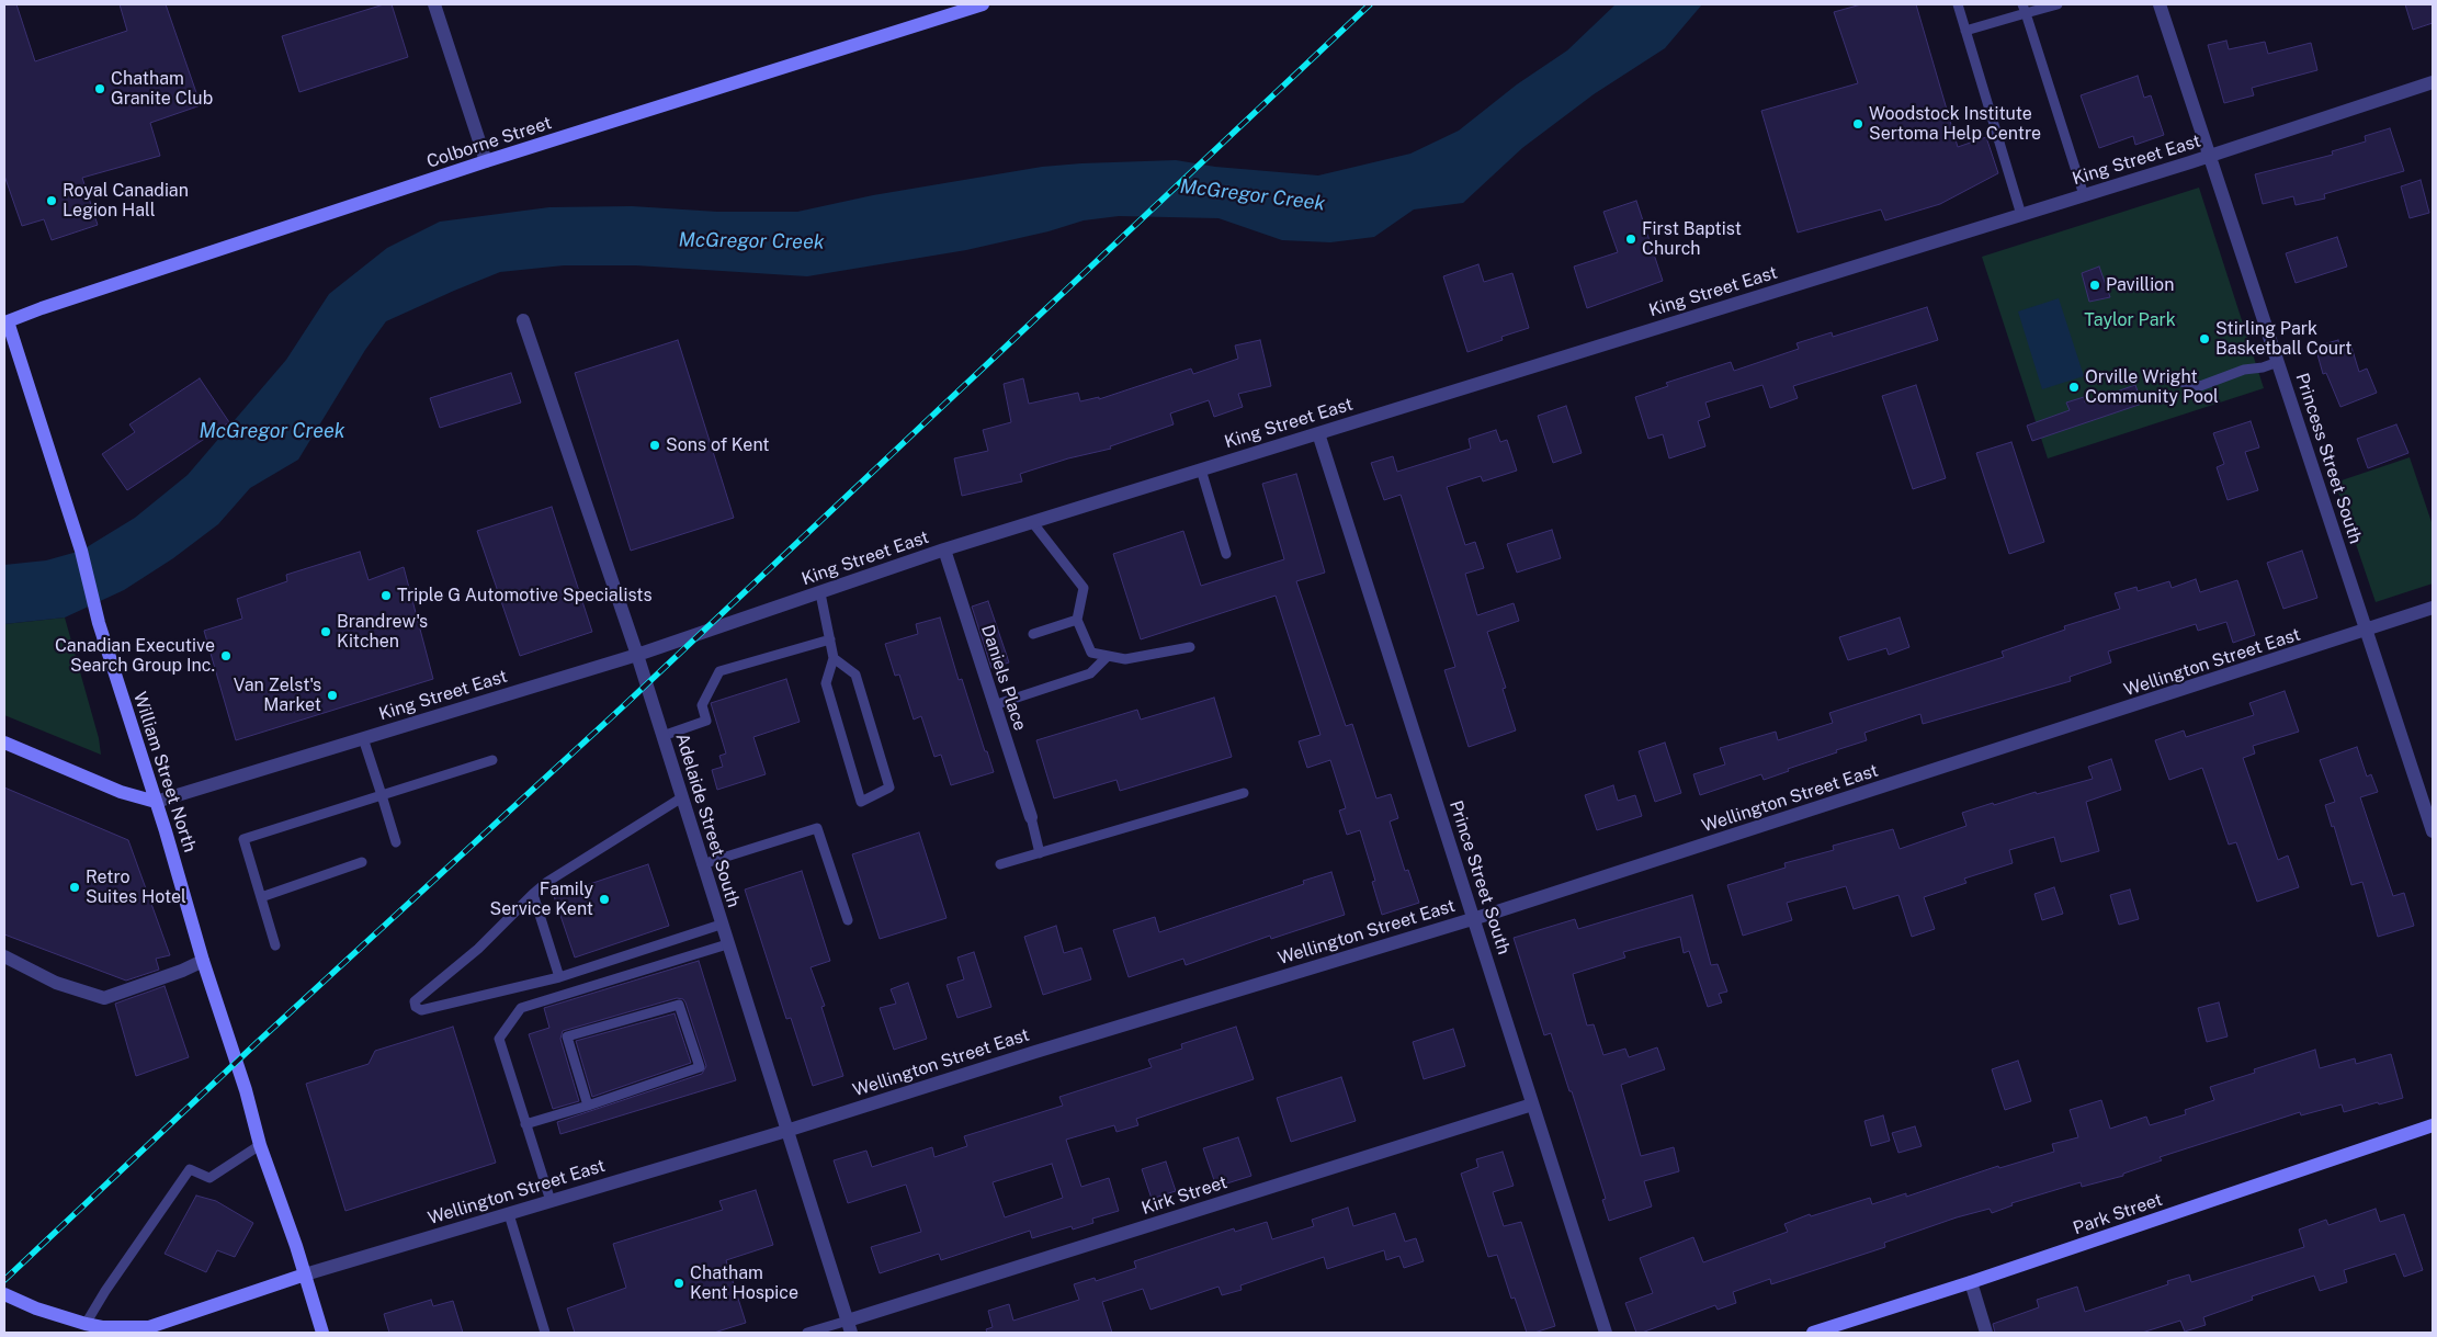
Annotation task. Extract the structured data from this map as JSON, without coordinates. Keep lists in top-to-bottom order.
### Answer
{
  "streets": {
    "street": [
      "Colborne Street",
      "King Street East",
      "Princess Street South",
      "Wellington Street East",
      "Daniels Place",
      "William Street North",
      "Adelaide Street South",
      "Prince Street South",
      "Kirk Street",
      "Park Street"
    ]
  },
  "crossings": [
    ["Colborne Street", "William Street North"],
    ["King Street East", "Princess Street South"],
    ["King Street East", "Daniels Place"],
    ["King Street East", "William Street North"],
    ["King Street East", "Adelaide Street South"],
    ["King Street East", "Prince Street South"],
    ["Princess Street South", "Wellington Street East"],
    ["Wellington Street East", "William Street North"],
    ["Wellington Street East", "Adelaide Street South"],
    ["Wellington Street East", "Prince Street South"],
    ["Adelaide Street South", "Kirk Street"],
    ["Prince Street South", "Kirk Street"]
  ],
  "water": ["McGregor Creek"],
  "parks": ["Taylor Park"],
  "places": [
    "Chatham Granite Club",
    "Woodstock Institute Sertoma Help Centre",
    "Royal Canadian Legion Hall",
    "First Baptist Church",
    "Pavillion",
    "Stirling Park Basketball Court",
    "Orville Wright Community Pool",
    "Sons of Kent",
    "Triple G Automotive Specialists",
    "Brandrew's Kitchen",
    "Canadian Executive Search Group Inc.",
    "Van Zelst's Market",
    "Retro Suites Hotel",
    "Family Service Kent",
    "Chatham Kent Hospice"
  ]
}
